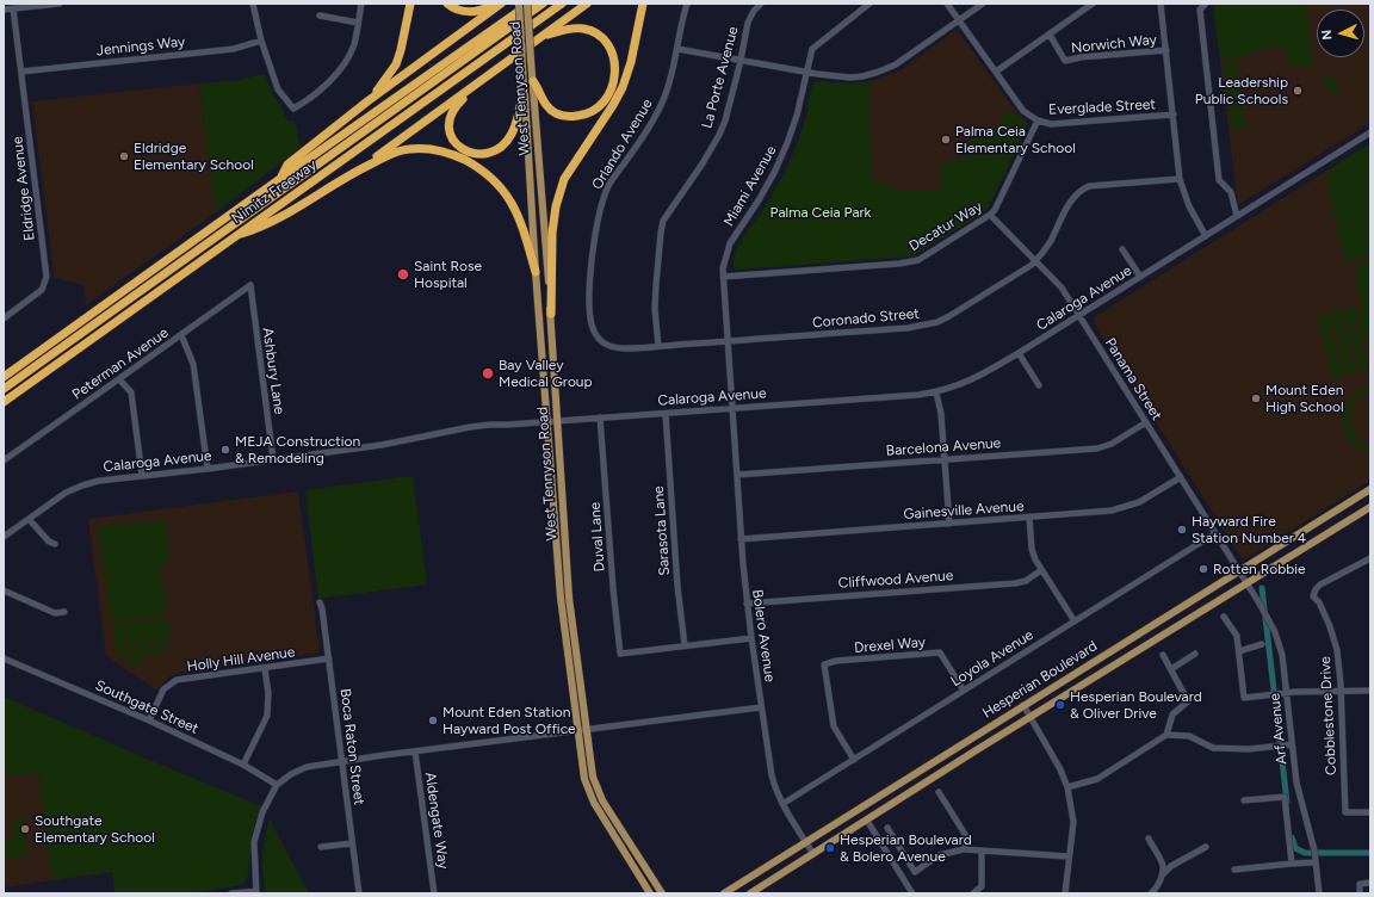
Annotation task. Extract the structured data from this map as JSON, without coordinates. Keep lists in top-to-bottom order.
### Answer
{
  "streets": {
    "highway": ["Nimitz Freeway"],
    "main road": ["West Tennyson Road", "Hesperian Boulevard"],
    "street": [
      "Norwich Way",
      "Jennings Way",
      "La Porte Avenue",
      "Everglade Street",
      "Orlando Avenue",
      "Miami Avenue",
      "Eldridge Avenue",
      "Decatur Way",
      "Calaroga Avenue",
      "Coronado Street",
      "Peterman Avenue",
      "Ashbury Lane",
      "Panama Street",
      "Barcelona Avenue",
      "Gainesville Avenue",
      "Sarasota Lane",
      "Duval Lane",
      "Cliffwood Avenue",
      "Bolero Avenue",
      "Drexel Way",
      "Loyola Avenue",
      "Holly Hill Avenue",
      "Southgate Street",
      "Cobblestone Drive",
      "Arf Avenue",
      "Boca Raton Street",
      "Aldengate Way"
    ]
  },
  "crossings": [
    ["Jennings Way", "Eldridge Avenue"],
    ["La Porte Avenue", "Coronado Street"],
    ["West Tennyson Road", "Nimitz Freeway"],
    ["West Tennyson Road", "Calaroga Avenue"],
    ["Everglade Street", "Decatur Way"],
    ["Orlando Avenue", "Coronado Street"],
    ["Miami Avenue", "Decatur Way"],
    ["Miami Avenue", "Calaroga Avenue"],
    ["Miami Avenue", "Coronado Street"],
    ["Miami Avenue", "Bolero Avenue"],
    ["Decatur Way", "Panama Street"],
    ["Calaroga Avenue", "Ashbury Lane"],
    ["Calaroga Avenue", "Panama Street"],
    ["Calaroga Avenue", "Sarasota Lane"],
    ["Calaroga Avenue", "Duval Lane"],
    ["Calaroga Avenue", "Bolero Avenue"],
    ["Coronado Street", "Panama Street"],
    ["Peterman Avenue", "Ashbury Lane"],
    ["Panama Street", "Barcelona Avenue"],
    ["Panama Street", "Gainesville Avenue"],
    ["Panama Street", "Loyola Avenue"],
    ["Panama Street", "Hesperian Boulevard"],
    ["Panama Street", "Arf Avenue"],
    ["Barcelona Avenue", "Bolero Avenue"],
    ["Gainesville Avenue", "Bolero Avenue"],
    ["Sarasota Lane", "Duval Lane"],
    ["Cliffwood Avenue", "Bolero Avenue"],
    ["Bolero Avenue", "Loyola Avenue"],
    ["Bolero Avenue", "Hesperian Boulevard"],
    ["Drexel Way", "Loyola Avenue"],
    ["Holly Hill Avenue", "Southgate Street"],
    ["Holly Hill Avenue", "Boca Raton Street"],
    ["Hesperian Boulevard", "Arf Avenue"]
  ],
  "parks": ["Palma Ceia Park"],
  "places": [
    "Leadership Public Schools",
    "Palma Ceia Elementary School",
    "Eldridge Elementary School",
    "Saint Rose Hospital",
    "Bay Valley Medical Group",
    "Mount Eden High School",
    "MEJA Construction & Remodeling",
    "Hayward Fire Station Number 4",
    "Rotten Robbie",
    "Hesperian Boulevard & Oliver Drive",
    "Mount Eden Station Hayward Post Office",
    "Southgate Elementary School",
    "Hesperian Boulevard & Bolero Avenue"
  ],
  "north": "left"
}
